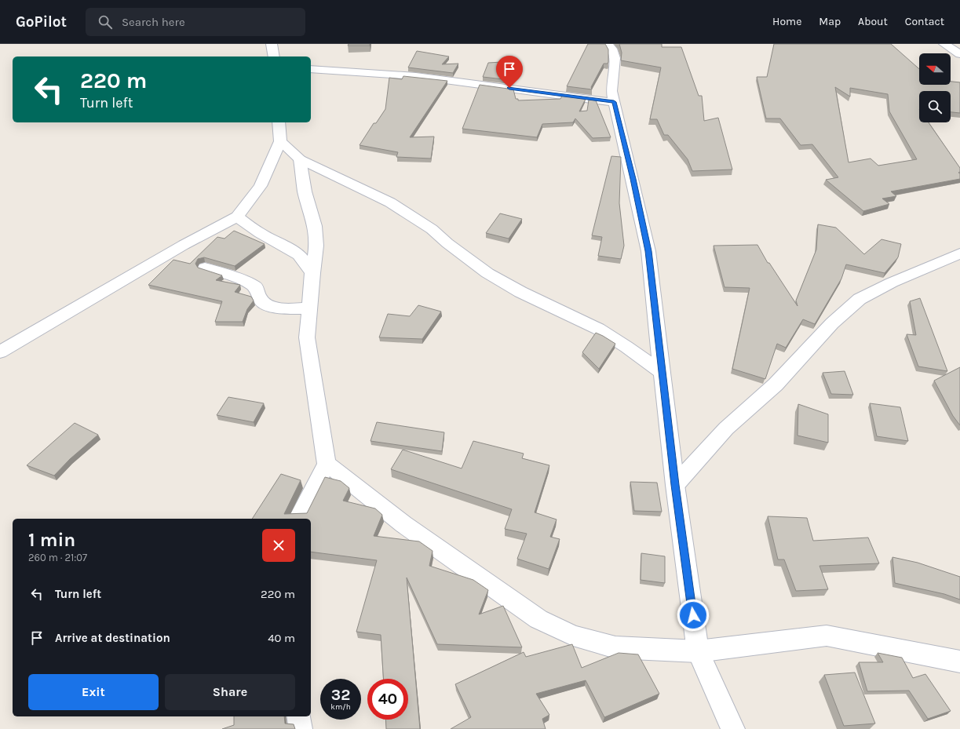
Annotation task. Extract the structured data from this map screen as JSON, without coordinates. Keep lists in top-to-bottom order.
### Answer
{
  "north": "left",
  "page": {
    "header": "GoPilot",
    "search": "Search here",
    "nav": [
      "Home",
      "Map",
      "About",
      "Contact"
    ],
    "turn": ["220 m", "Turn left"],
    "heading": ["1 min", "260 m · 21:07"],
    "list": [
      {
        "name": "Turn left",
        "value": "220 m"
      },
      {
        "name": "Arrive at destination",
        "value": "40 m"
      }
    ],
    "buttons": ["Exit", "Share"],
    "speed": "32 km/h",
    "limit": "40"
  }
}
